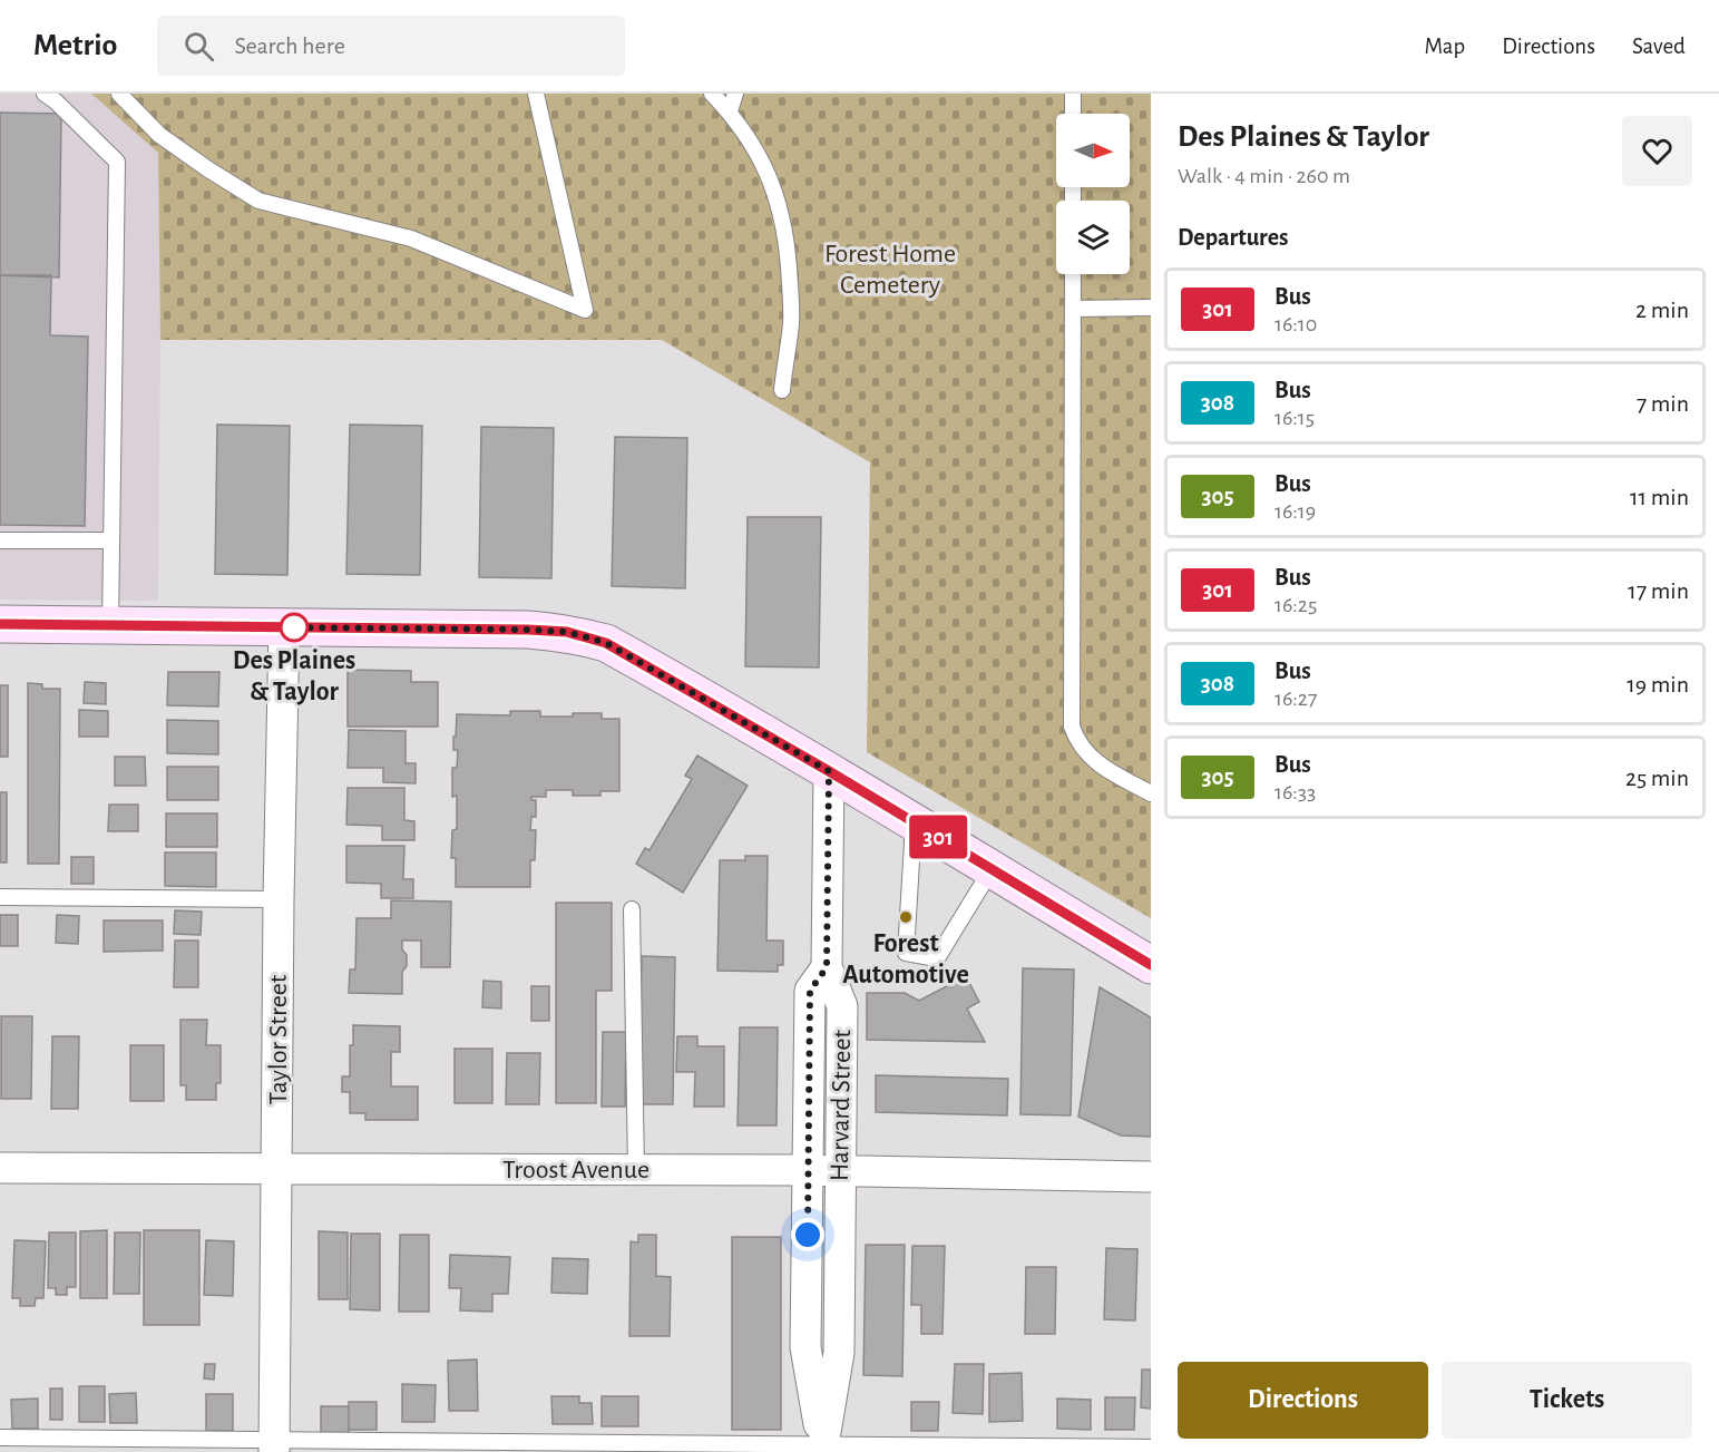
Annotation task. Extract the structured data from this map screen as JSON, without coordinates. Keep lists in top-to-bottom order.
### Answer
{
  "streets": {
    "street": ["Taylor Street", "Harvard Street", "Troost Avenue"]
  },
  "crossings": [
    ["Taylor Street", "Troost Avenue"],
    ["Harvard Street", "Troost Avenue"]
  ],
  "parks": ["Forest Home Cemetery"],
  "places": ["Des Plaines & Taylor", "Forest Automotive"],
  "lines": ["bus line 301"],
  "north": "right",
  "page": {
    "header": "Metrio",
    "search": "Search here",
    "nav": ["Map", "Directions", "Saved"],
    "on_map": "301",
    "heading": [
      ["Des Plaines & Taylor", "Walk · 4 min · 260 m"],
      "Departures"
    ],
    "list": [
      {
        "mark": "301",
        "name": "Bus",
        "note": "16:10",
        "value": "2 min"
      },
      {
        "mark": "308",
        "name": "Bus",
        "note": "16:15",
        "value": "7 min"
      },
      {
        "mark": "305",
        "name": "Bus",
        "note": "16:19",
        "value": "11 min"
      },
      {
        "mark": "301",
        "name": "Bus",
        "note": "16:25",
        "value": "17 min"
      },
      {
        "mark": "308",
        "name": "Bus",
        "note": "16:27",
        "value": "19 min"
      },
      {
        "mark": "305",
        "name": "Bus",
        "note": "16:33",
        "value": "25 min"
      }
    ],
    "buttons": ["Directions", "Tickets"]
  }
}
